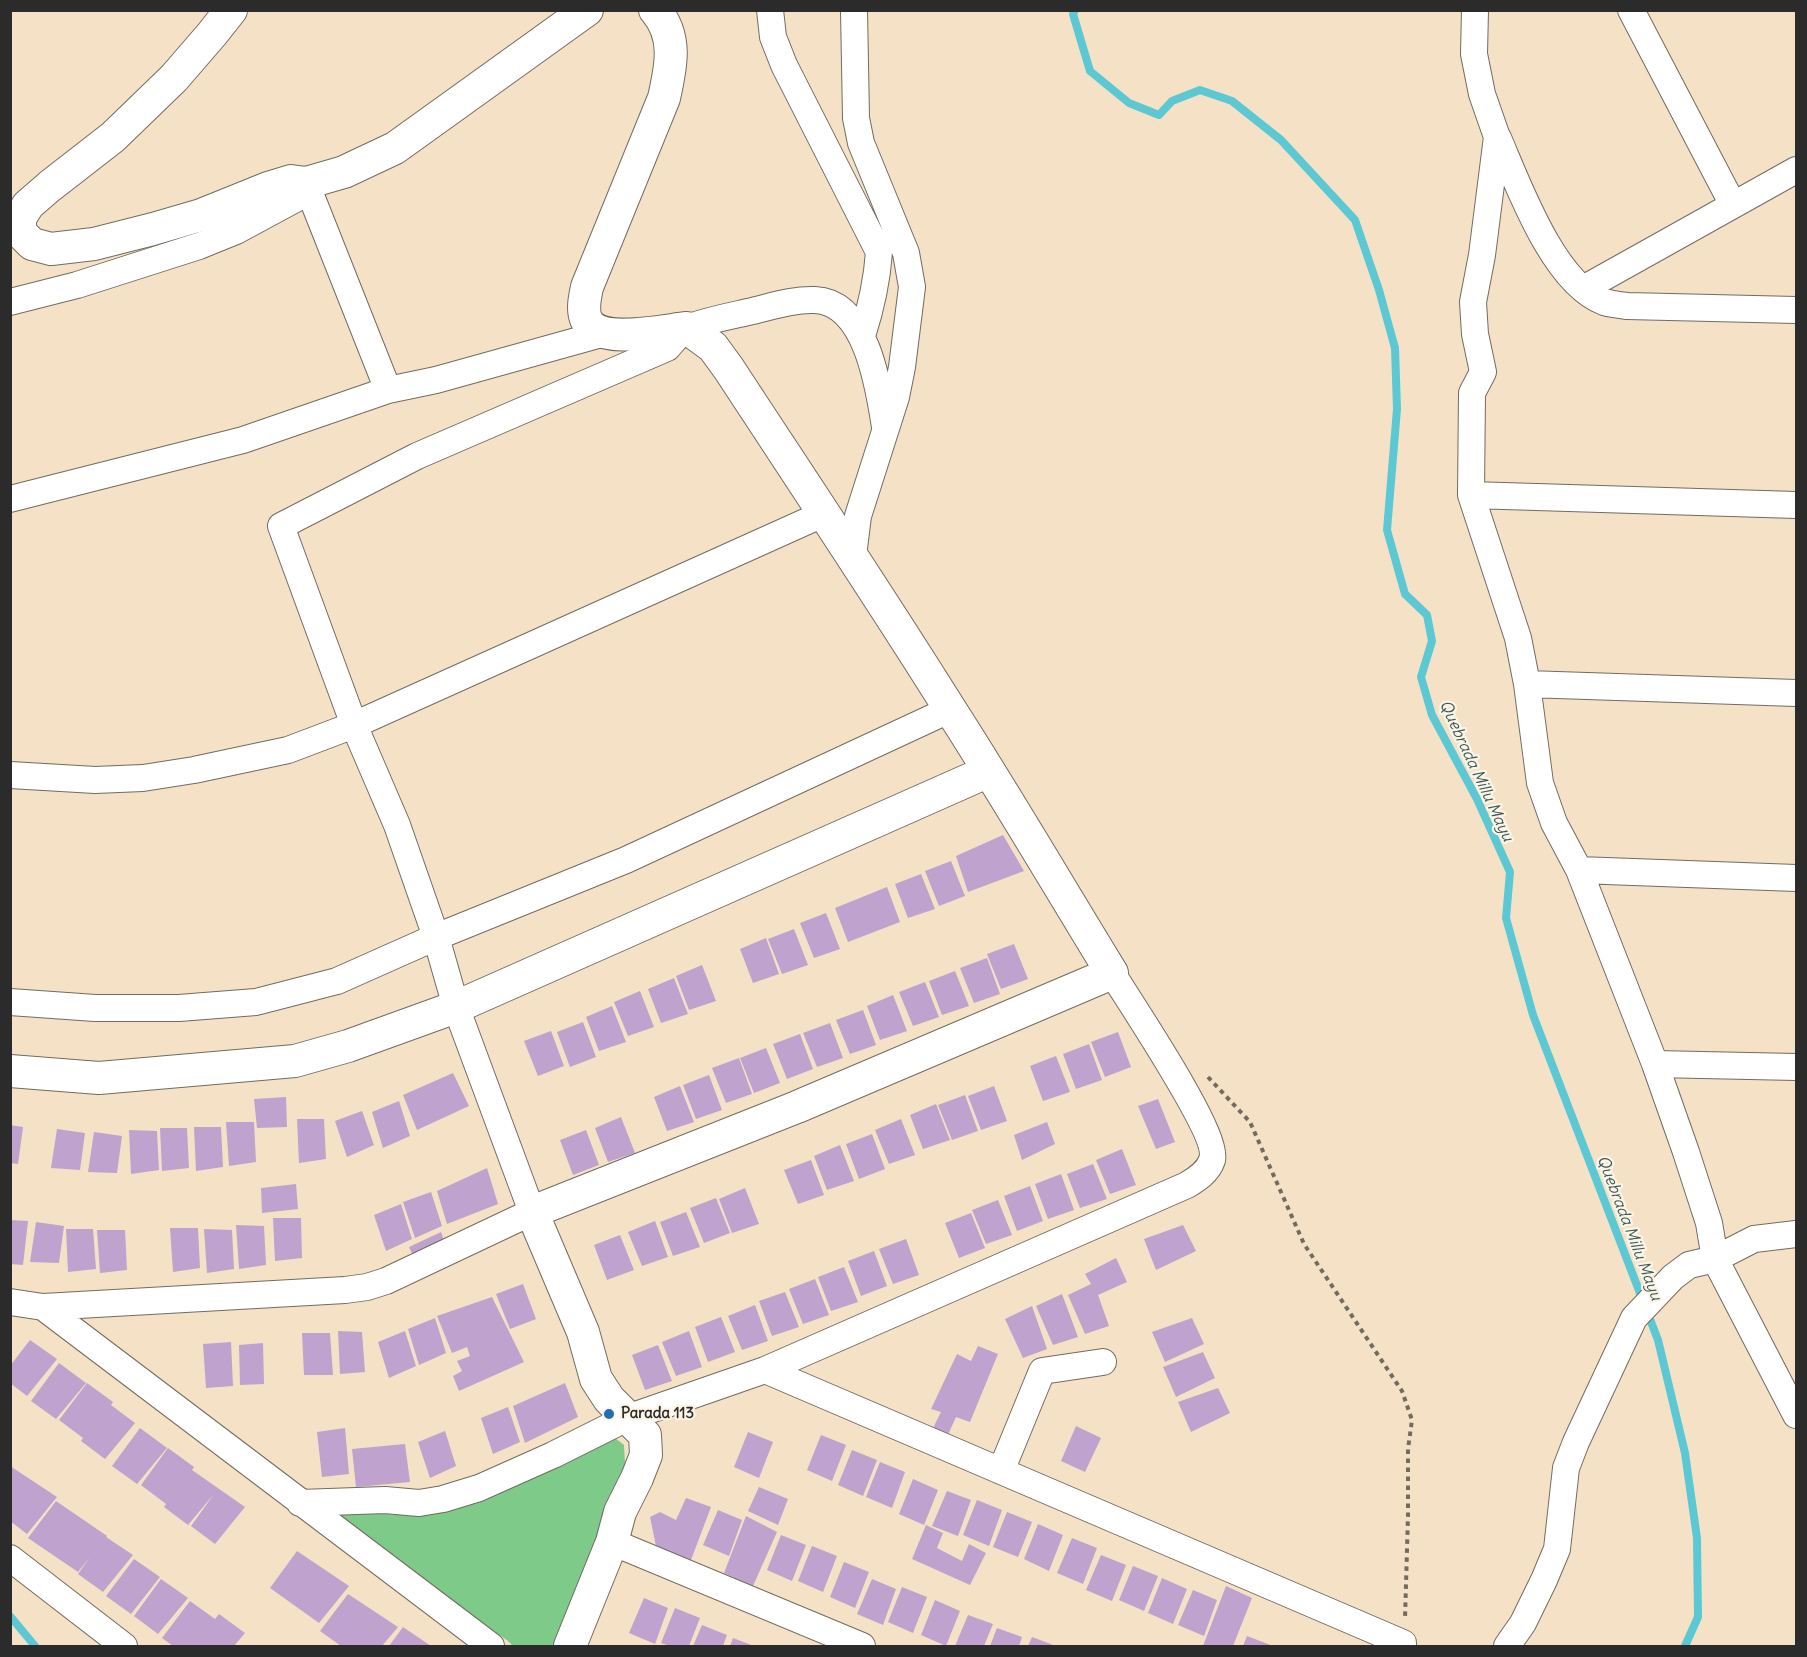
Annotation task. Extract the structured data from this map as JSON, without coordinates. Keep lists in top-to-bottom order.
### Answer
{
  "water": ["Quebrada Millu Mayu"],
  "places": ["Parada 113"]
}
